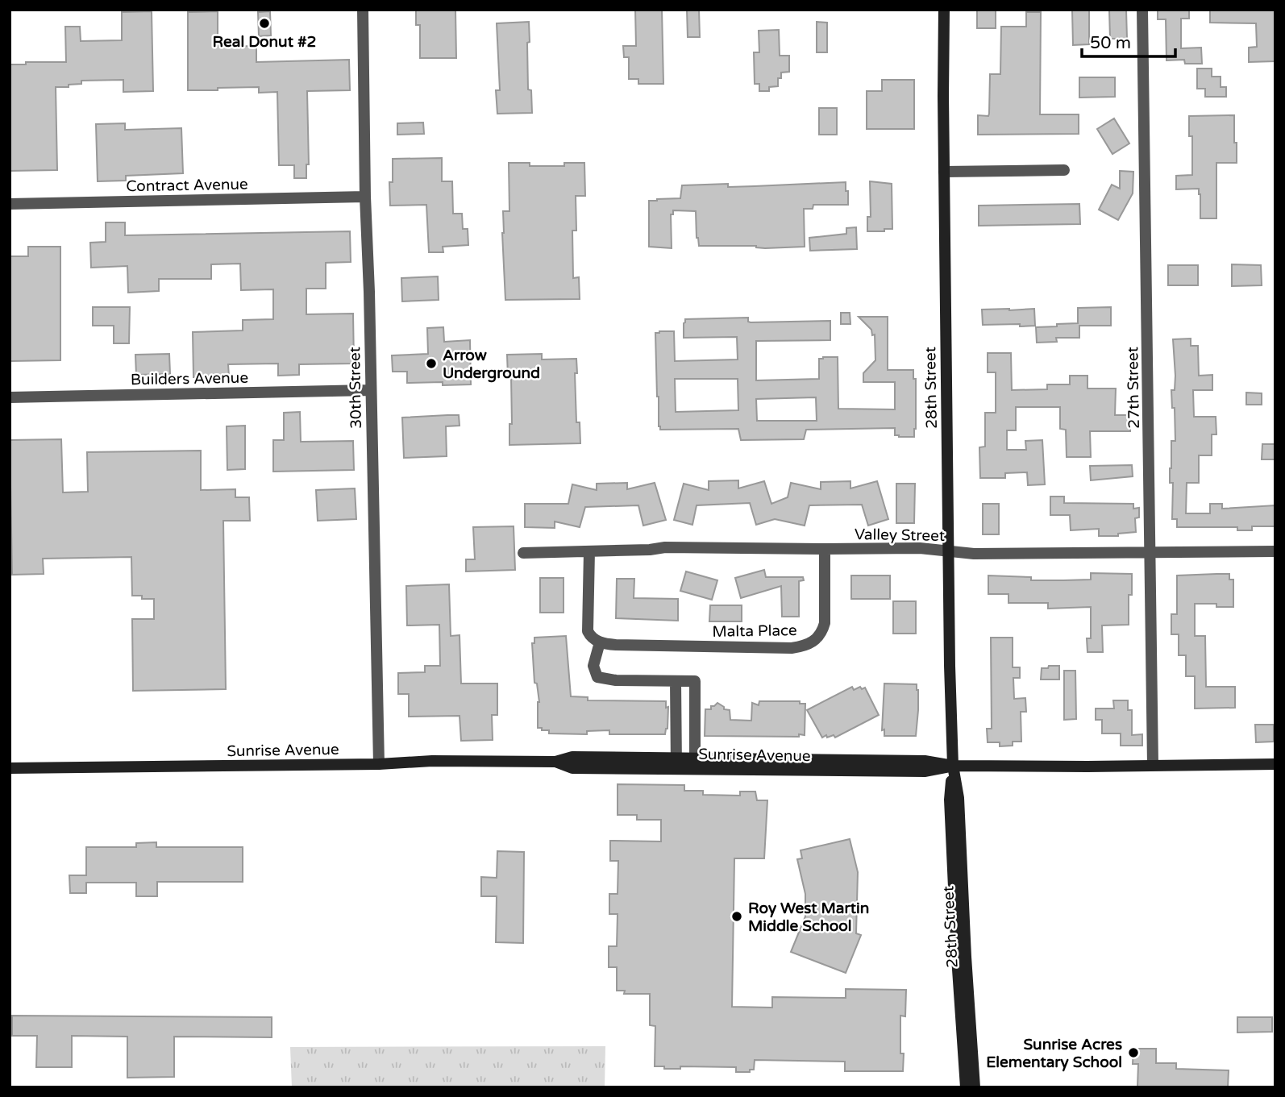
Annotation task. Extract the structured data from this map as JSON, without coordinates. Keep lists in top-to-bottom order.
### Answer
{
  "streets": {
    "street": [
      "Contract Avenue",
      "Builders Avenue",
      "30th Street",
      "28th Street",
      "27th Street",
      "Valley Street",
      "Malta Place",
      "Sunrise Avenue"
    ]
  },
  "crossings": [
    ["Contract Avenue", "30th Street"],
    ["Builders Avenue", "30th Street"],
    ["30th Street", "Sunrise Avenue"],
    ["28th Street", "Valley Street"],
    ["28th Street", "Sunrise Avenue"],
    ["27th Street", "Valley Street"],
    ["27th Street", "Sunrise Avenue"],
    ["Valley Street", "Malta Place"]
  ],
  "places": [
    "Real Donut #2",
    "Arrow Underground",
    "Roy West Martin Middle School",
    "Sunrise Acres Elementary School"
  ],
  "scale_bar": "50 m"
}
